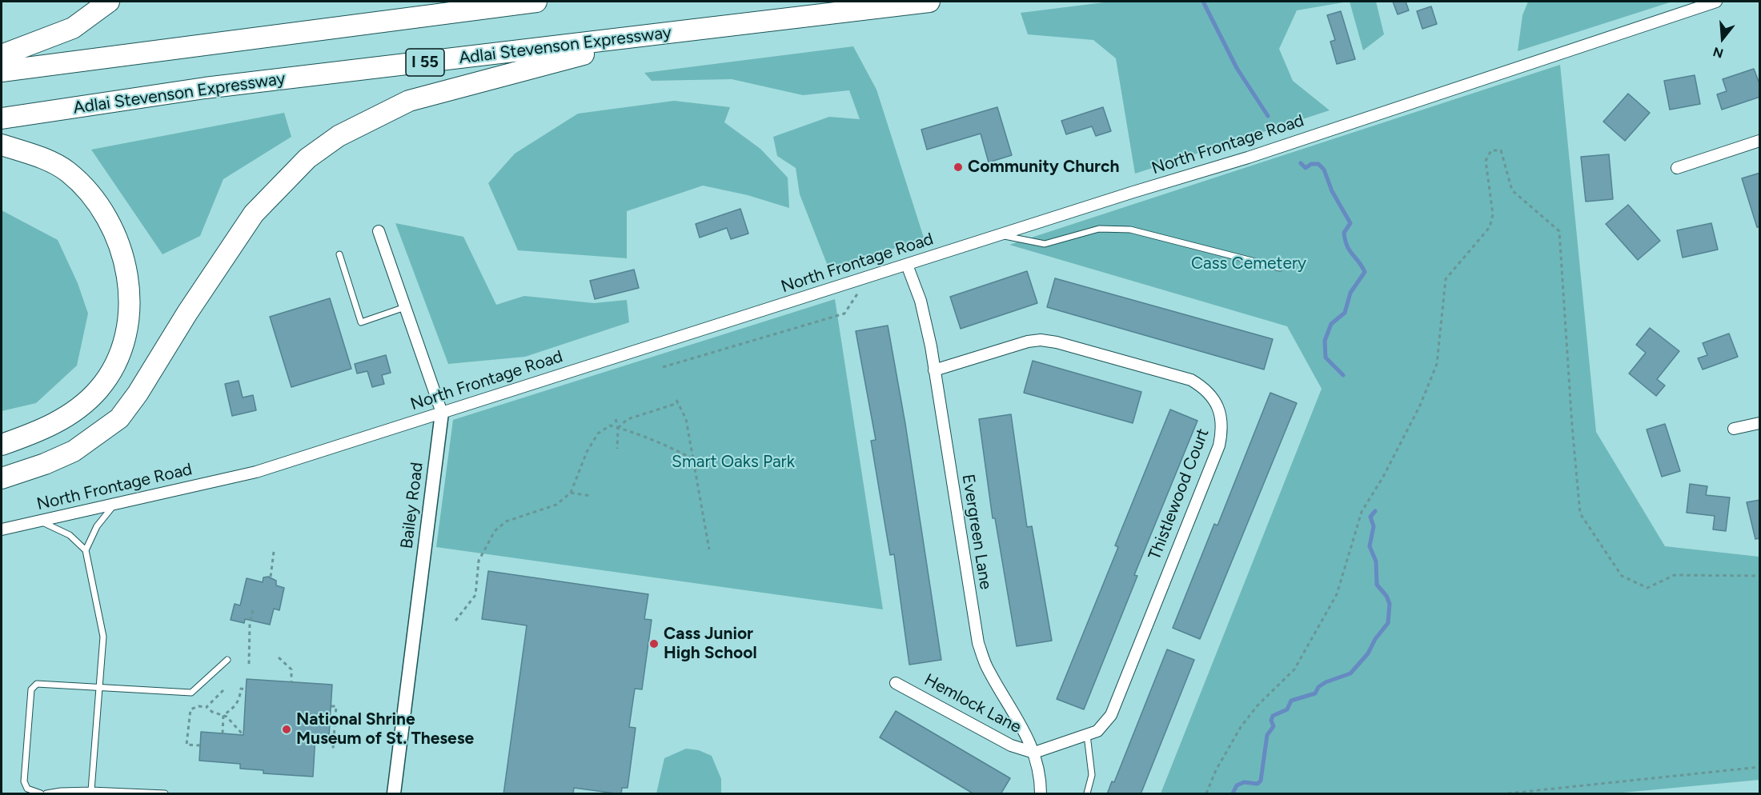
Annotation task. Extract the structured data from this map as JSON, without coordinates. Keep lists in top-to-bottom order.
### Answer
{
  "streets": {
    "highway": ["Adlai Stevenson Expressway", "I 55"],
    "street": [
      "North Frontage Road",
      "Thistlewood Court",
      "Bailey Road",
      "Evergreen Lane",
      "Hemlock Lane"
    ]
  },
  "crossings": [
    ["North Frontage Road", "Bailey Road"],
    ["North Frontage Road", "Evergreen Lane"],
    ["Thistlewood Court", "Evergreen Lane"],
    ["Thistlewood Court", "Hemlock Lane"],
    ["Evergreen Lane", "Hemlock Lane"]
  ],
  "parks": ["Cass Cemetery", "Smart Oaks Park"],
  "places": ["Community Church", "Cass Junior High School", "National Shrine Museum of St. Thesese"],
  "north": "bottom"
}
